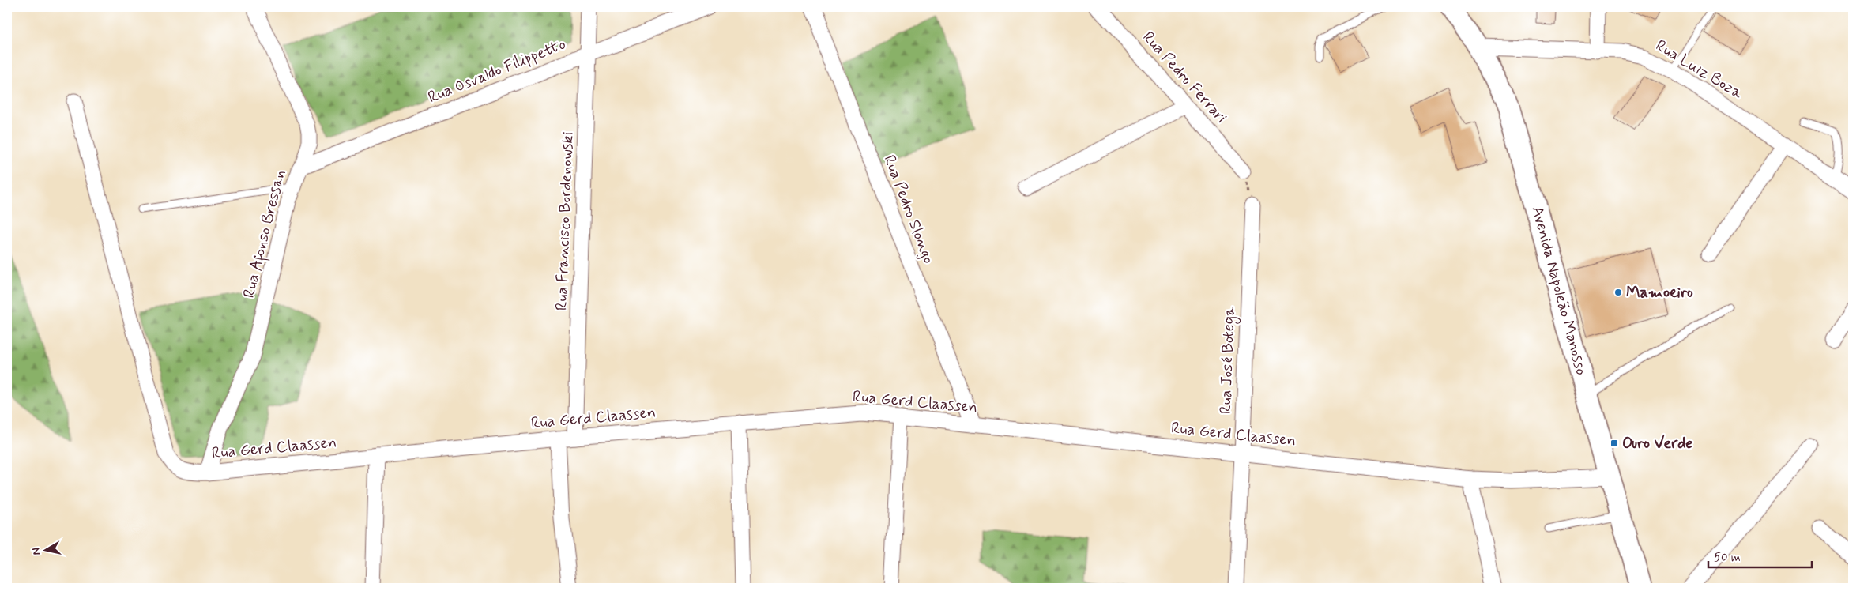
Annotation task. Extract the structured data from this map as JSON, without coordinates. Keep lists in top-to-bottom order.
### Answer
{
  "streets": {
    "street": [
      "Rua Luiz Boza",
      "Rua Osvaldo Filippetto",
      "Rua Pedro Ferrari",
      "Rua Pedro Slongo",
      "Rua Francisco Bordenowski",
      "Rua Afonso Bressan",
      "Avenida Napoleão Manosso",
      "Rua José Botega",
      "Rua Gerd Claassen"
    ]
  },
  "crossings": [
    ["Rua Luiz Boza", "Avenida Napoleão Manosso"],
    ["Rua Osvaldo Filippetto", "Rua Francisco Bordenowski"],
    ["Rua Osvaldo Filippetto", "Rua Afonso Bressan"],
    ["Rua Pedro Slongo", "Rua Gerd Claassen"],
    ["Rua Francisco Bordenowski", "Rua Gerd Claassen"],
    ["Rua Afonso Bressan", "Rua Gerd Claassen"],
    ["Avenida Napoleão Manosso", "Rua Gerd Claassen"],
    ["Rua José Botega", "Rua Gerd Claassen"]
  ],
  "places": {
    "other": ["Mamoeiro"],
    "transit": ["Ouro Verde"]
  },
  "scale_bar": "50 m",
  "north": "left"
}
